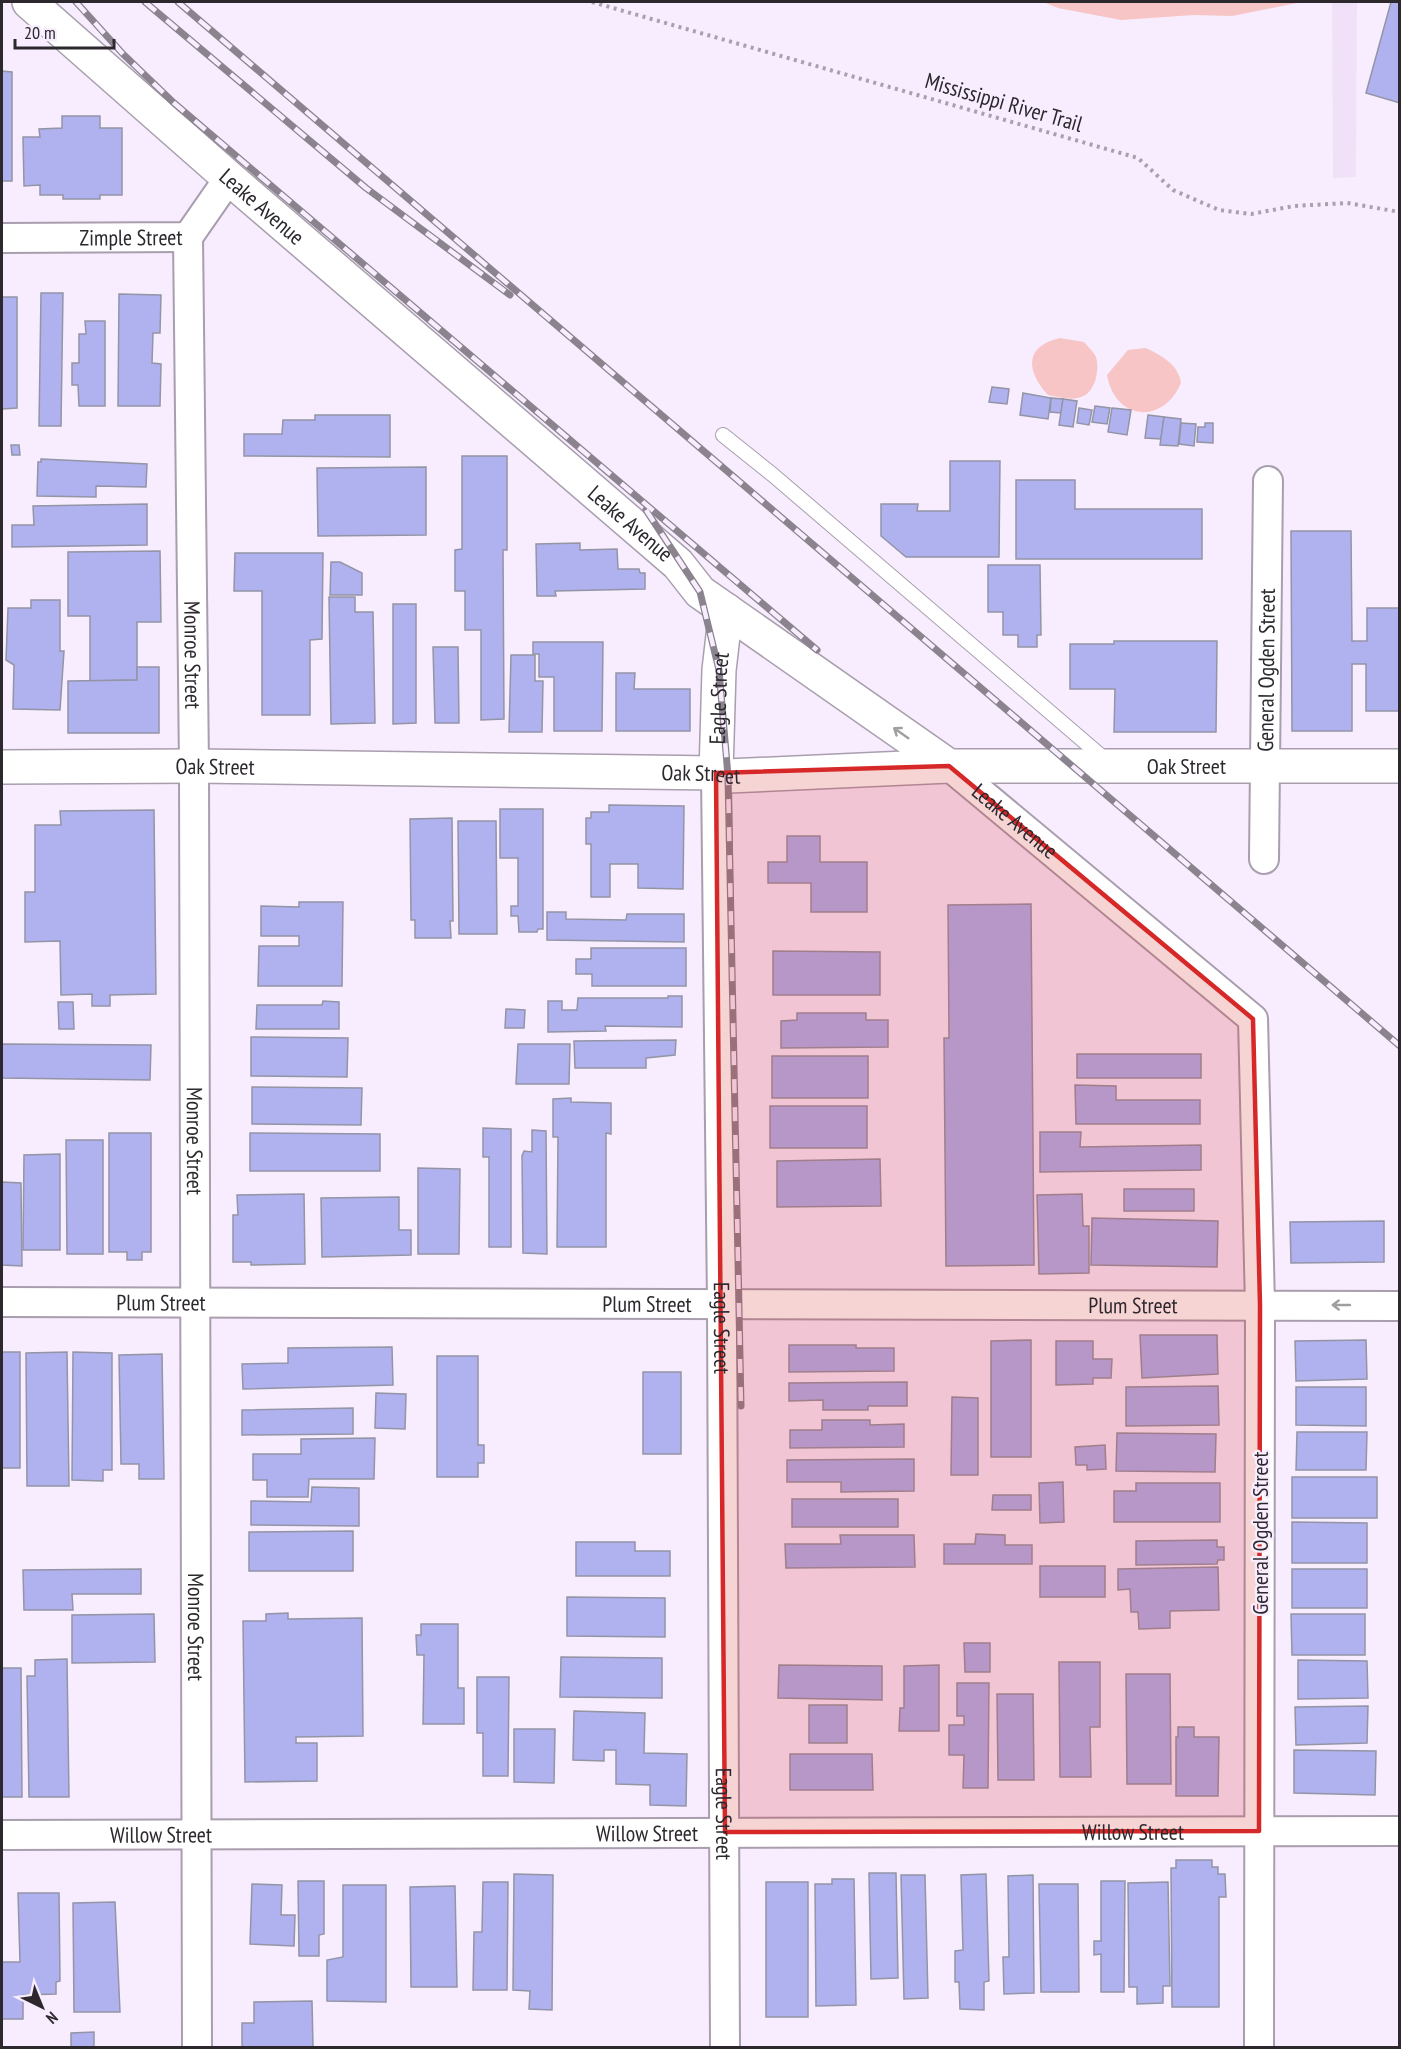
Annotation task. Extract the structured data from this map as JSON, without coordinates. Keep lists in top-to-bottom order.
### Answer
{
  "streets": {
    "main road": ["Leake Avenue", "Eagle Street", "Oak Street"],
    "street": [
      "Zimple Street",
      "Monroe Street",
      "General Ogden Street",
      "Plum Street",
      "Willow Street"
    ],
    "path": ["Mississippi River Trail"]
  },
  "crossings": [
    ["Leake Avenue", "Zimple Street"],
    ["Leake Avenue", "General Ogden Street"],
    ["Leake Avenue", "Eagle Street"],
    ["Leake Avenue", "Oak Street"],
    ["Zimple Street", "Monroe Street"],
    ["Monroe Street", "Oak Street"],
    ["Monroe Street", "Plum Street"],
    ["Monroe Street", "Willow Street"],
    ["General Ogden Street", "Oak Street"],
    ["General Ogden Street", "Plum Street"],
    ["General Ogden Street", "Willow Street"],
    ["Eagle Street", "Oak Street"],
    ["Eagle Street", "Plum Street"],
    ["Eagle Street", "Willow Street"]
  ],
  "scale_bar": "20 m",
  "north": "bottom right"
}
